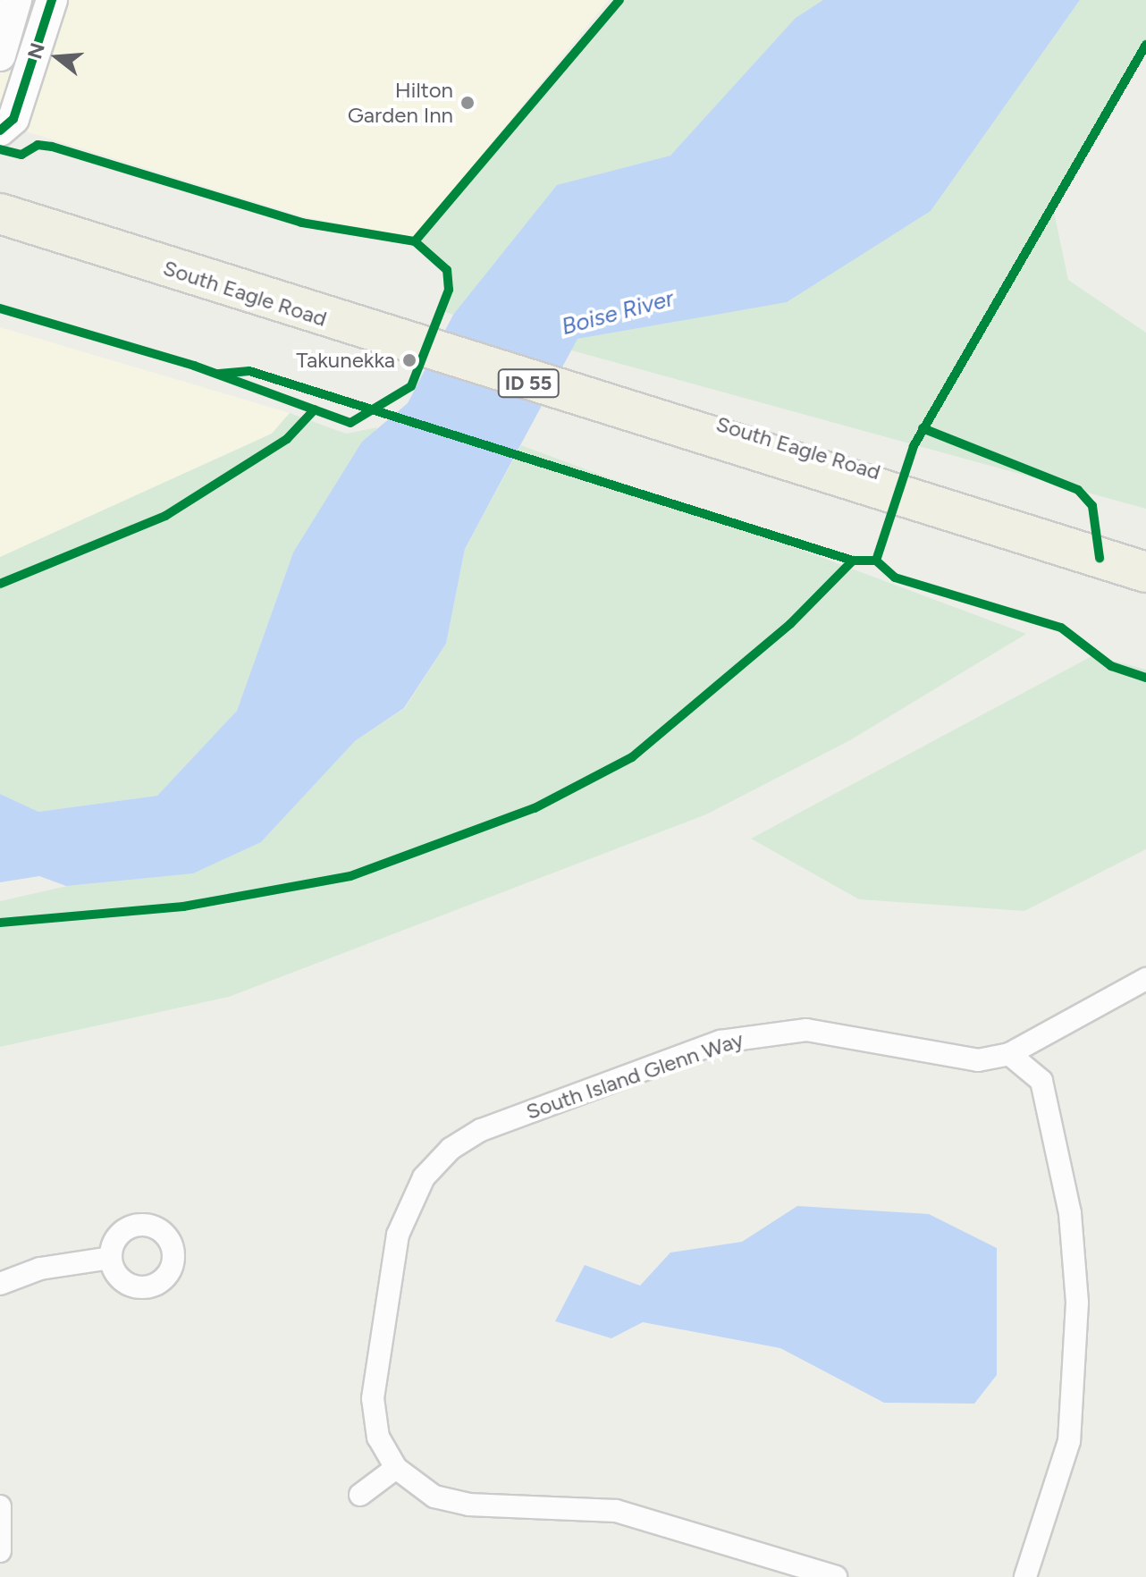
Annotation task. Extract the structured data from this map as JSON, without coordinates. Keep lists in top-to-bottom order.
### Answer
{
  "streets": {
    "highway": ["South Eagle Road", "ID 55"],
    "street": ["South Island Glenn Way"]
  },
  "water": ["Boise River"],
  "places": ["Hilton Garden Inn", "Takunekka"],
  "north": "left"
}
